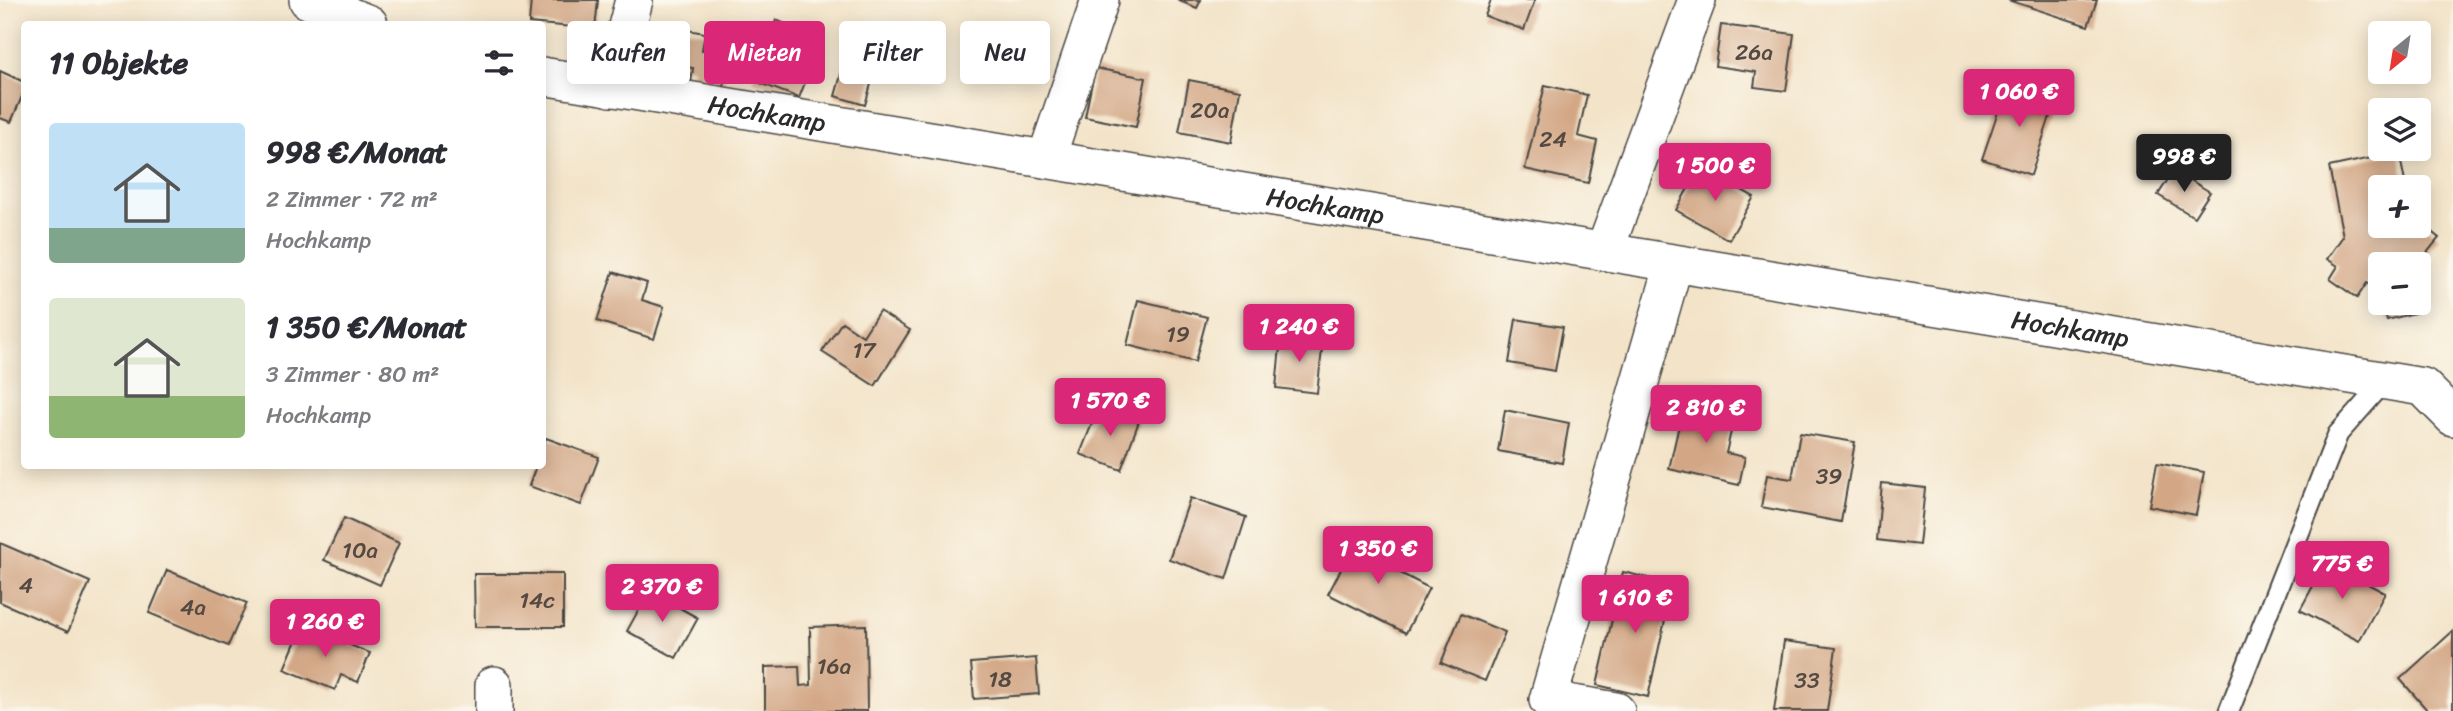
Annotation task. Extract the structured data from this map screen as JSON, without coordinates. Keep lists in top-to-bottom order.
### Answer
{
  "streets": {
    "street": ["Hochkamp"]
  },
  "house_numbers": [
    "26a",
    "20a",
    "24",
    "19",
    "17",
    "39",
    "10a",
    "4",
    "14c",
    "4a",
    "16a",
    "18",
    "33"
  ],
  "north": "bottom left",
  "page": {
    "map_buttons": ["+", "−"],
    "chip": [
      "Kaufen",
      "Mieten",
      "Filter",
      "Neu"
    ],
    "heading": "11 Objekte",
    "price": [
      "1 060 €",
      "998 €",
      "1 500 €",
      "1 240 €",
      "1 570 €",
      "2 810 €",
      "1 350 €",
      "775 €",
      "2 370 €",
      "1 610 €",
      "1 260 €"
    ],
    "list": [
      {
        "name": "998 €/Monat",
        "note": "2 Zimmer · 72 m² · Hochkamp"
      },
      {
        "name": "1 350 €/Monat",
        "note": "3 Zimmer · 80 m² · Hochkamp"
      }
    ]
  }
}
